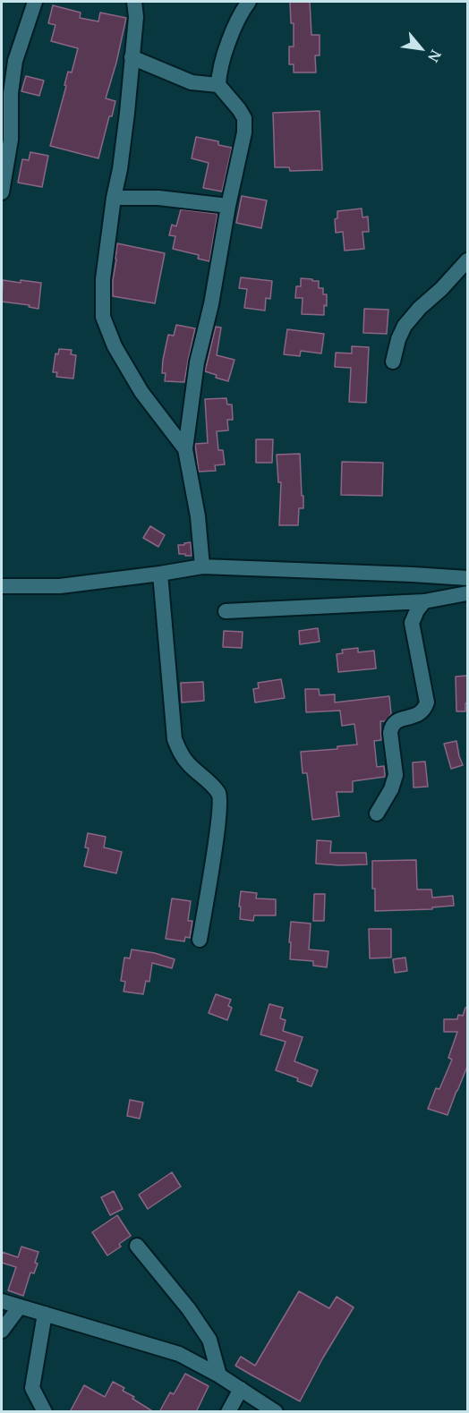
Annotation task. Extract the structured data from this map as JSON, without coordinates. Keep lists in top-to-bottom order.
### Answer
{
  "north": "bottom right"
}
